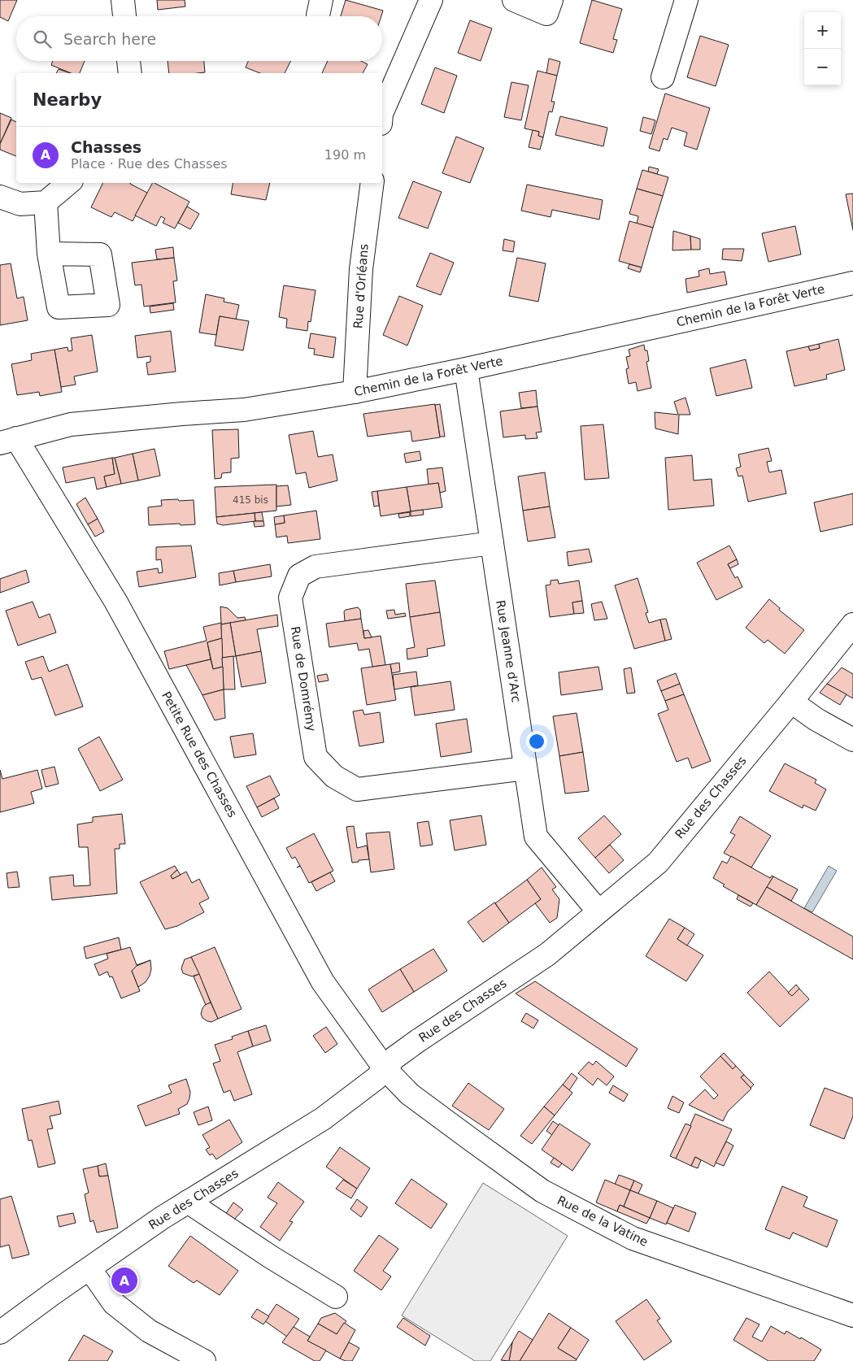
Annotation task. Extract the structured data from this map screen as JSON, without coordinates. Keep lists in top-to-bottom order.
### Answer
{
  "streets": {
    "street": [
      "Rue d'Orléans",
      "Chemin de la Forêt Verte",
      "Rue Jeanne d'Arc",
      "Rue de Domrémy",
      "Petite Rue des Chasses",
      "Rue des Chasses",
      "Rue de la Vatine"
    ]
  },
  "crossings": [
    ["Rue d'Orléans", "Chemin de la Forêt Verte"],
    ["Chemin de la Forêt Verte", "Rue Jeanne d'Arc"],
    ["Chemin de la Forêt Verte", "Petite Rue des Chasses"],
    ["Rue Jeanne d'Arc", "Rue de Domrémy"],
    ["Rue Jeanne d'Arc", "Rue des Chasses"],
    ["Petite Rue des Chasses", "Rue des Chasses"],
    ["Petite Rue des Chasses", "Rue de la Vatine"],
    ["Rue des Chasses", "Rue de la Vatine"]
  ],
  "house_numbers": ["415 bis"],
  "page": {
    "map_buttons": ["+", "−"],
    "search": "Search here",
    "heading": "Nearby",
    "list": [
      {
        "mark": "A",
        "name": "Chasses",
        "note": "Place · Rue des Chasses",
        "value": "190 m"
      }
    ],
    "pins": "A"
  }
}
